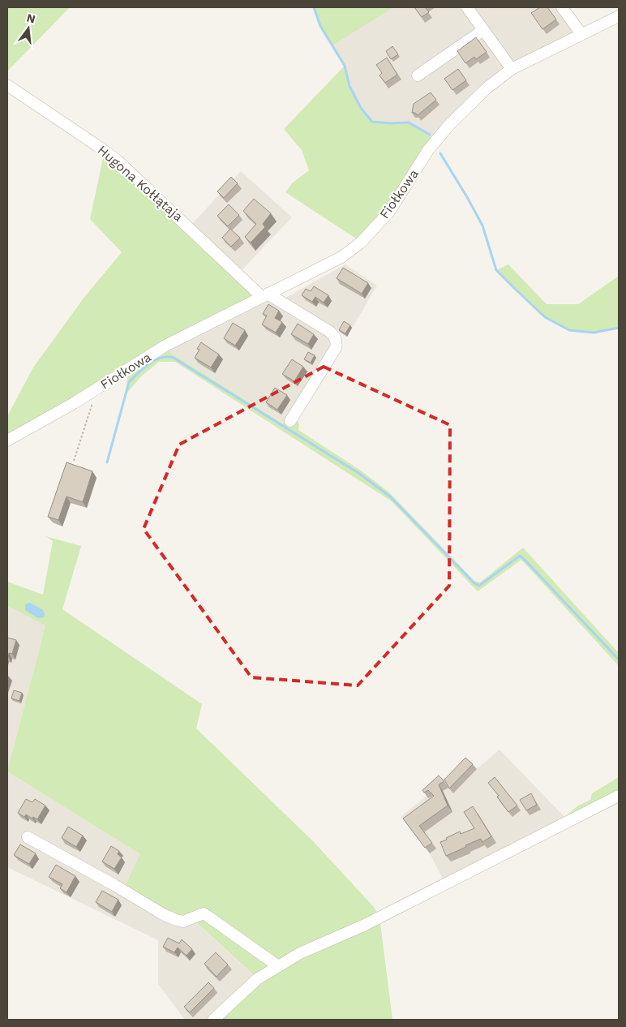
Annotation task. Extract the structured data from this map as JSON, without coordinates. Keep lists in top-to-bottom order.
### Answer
{
  "streets": {
    "street": ["Hugona Kołłątaja", "Fiołkowa"]
  },
  "crossings": [
    ["Hugona Kołłątaja", "Fiołkowa"]
  ],
  "north": "top"
}
